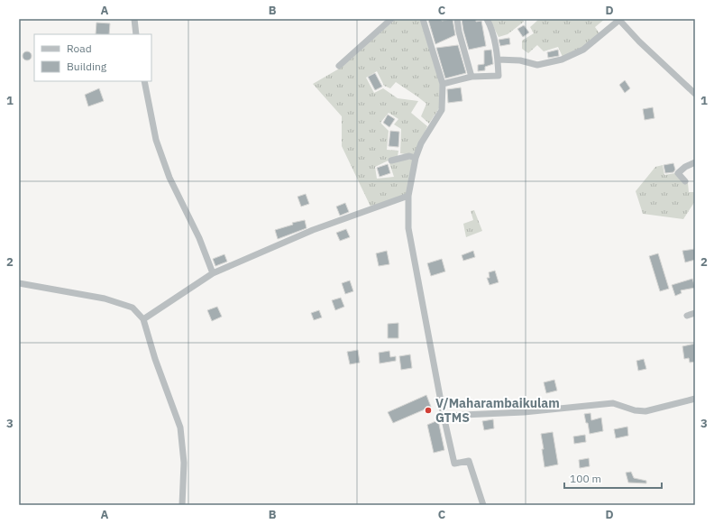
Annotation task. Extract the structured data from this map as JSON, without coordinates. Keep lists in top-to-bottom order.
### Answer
{
  "places": ["V/Maharambaikulam GTMS"],
  "legend": ["Road", "Building"],
  "scale_bar": "100 m",
  "grid": {
    "columns": [
      "A",
      "B",
      "C",
      "D"
    ],
    "rows": ["1", "2", "3"]
  }
}
